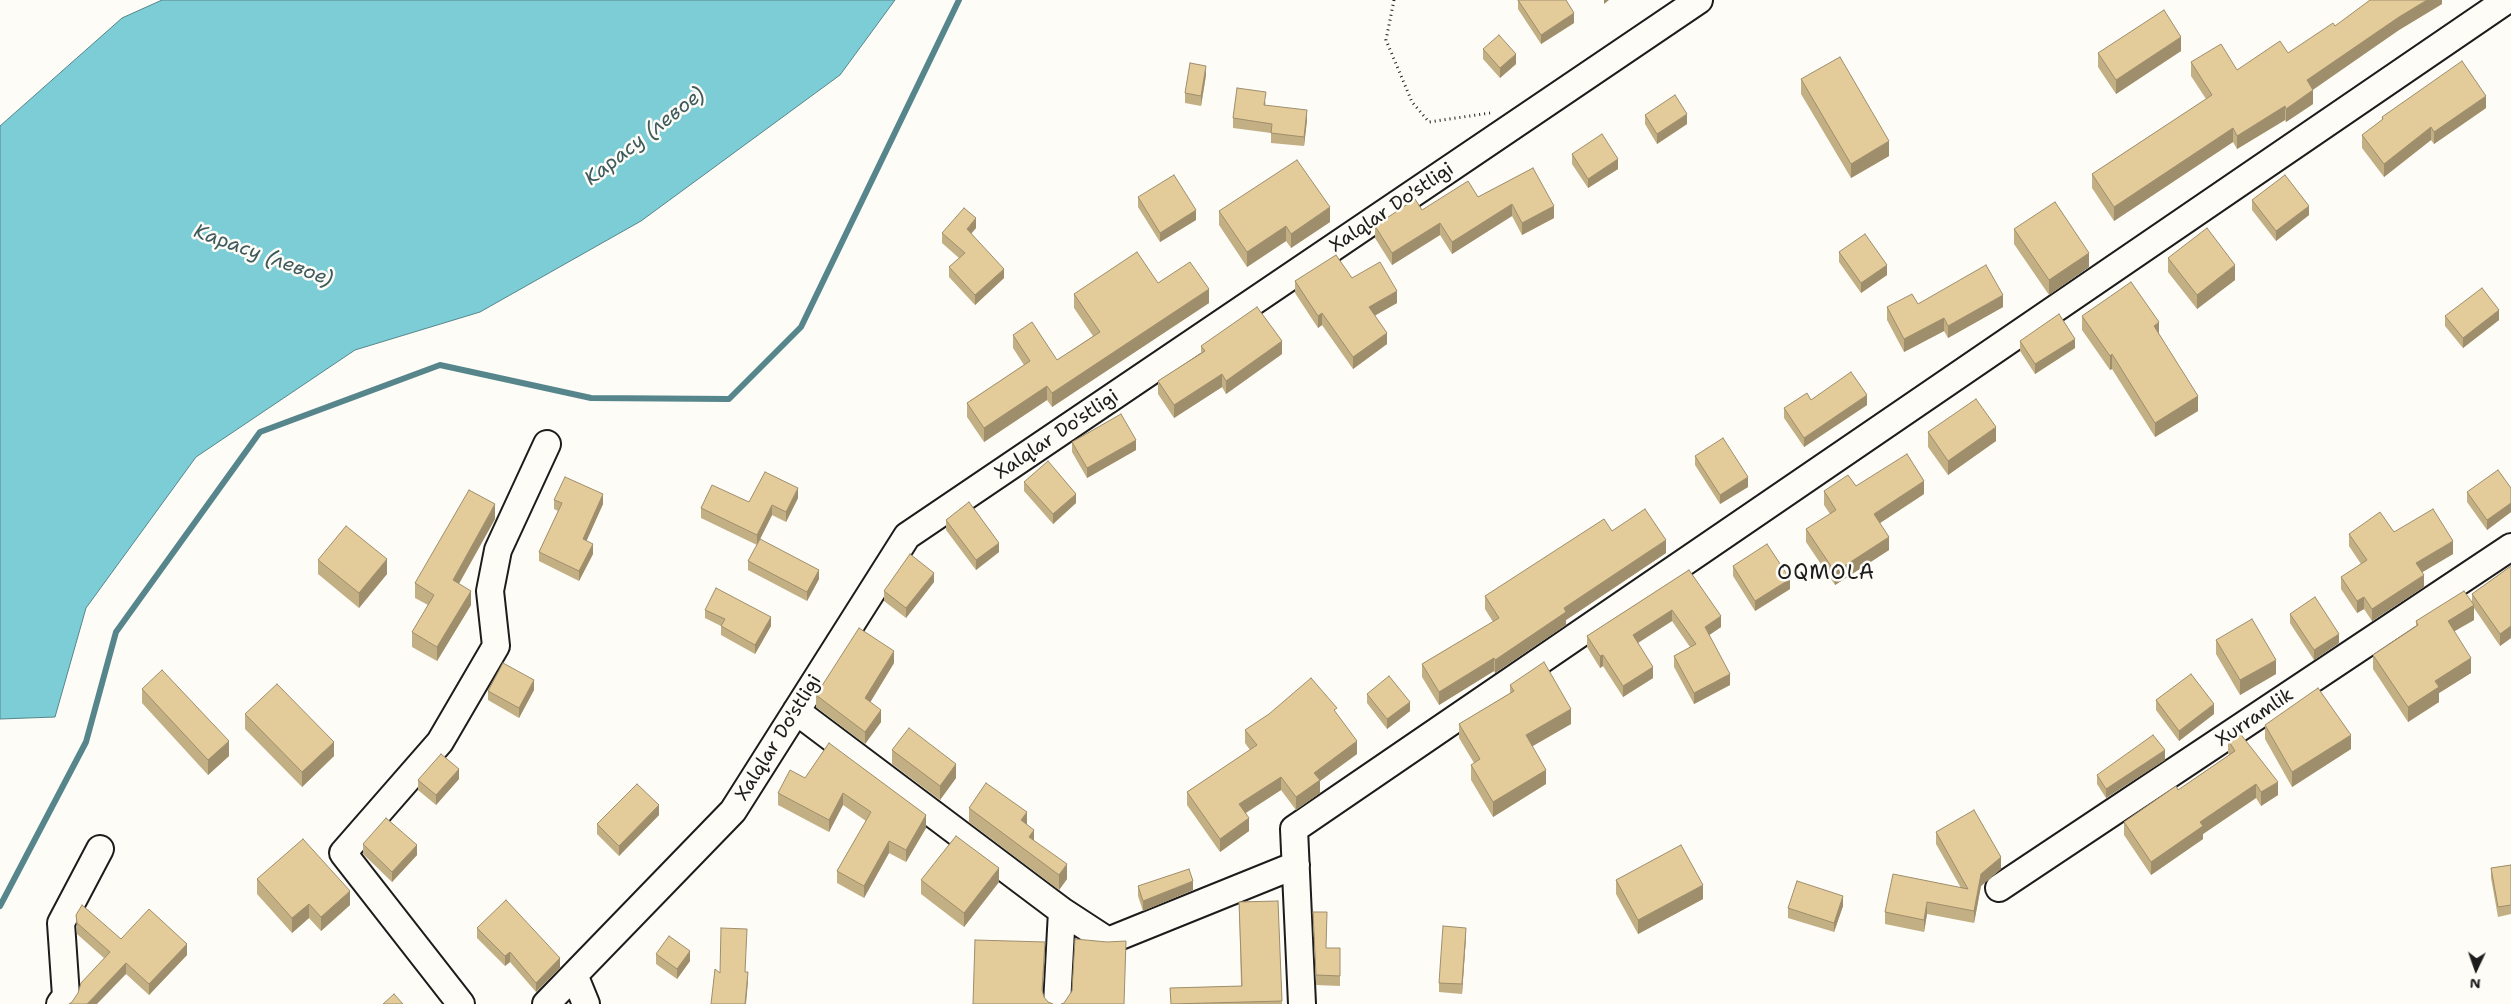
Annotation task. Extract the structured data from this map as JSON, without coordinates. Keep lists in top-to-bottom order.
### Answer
{
  "streets": {
    "street": ["Xalqlar Do'stligi", "Xurramlik"]
  },
  "districts": ["OQMOLA"],
  "water": ["Карасу (левое)"],
  "north": "bottom"
}
